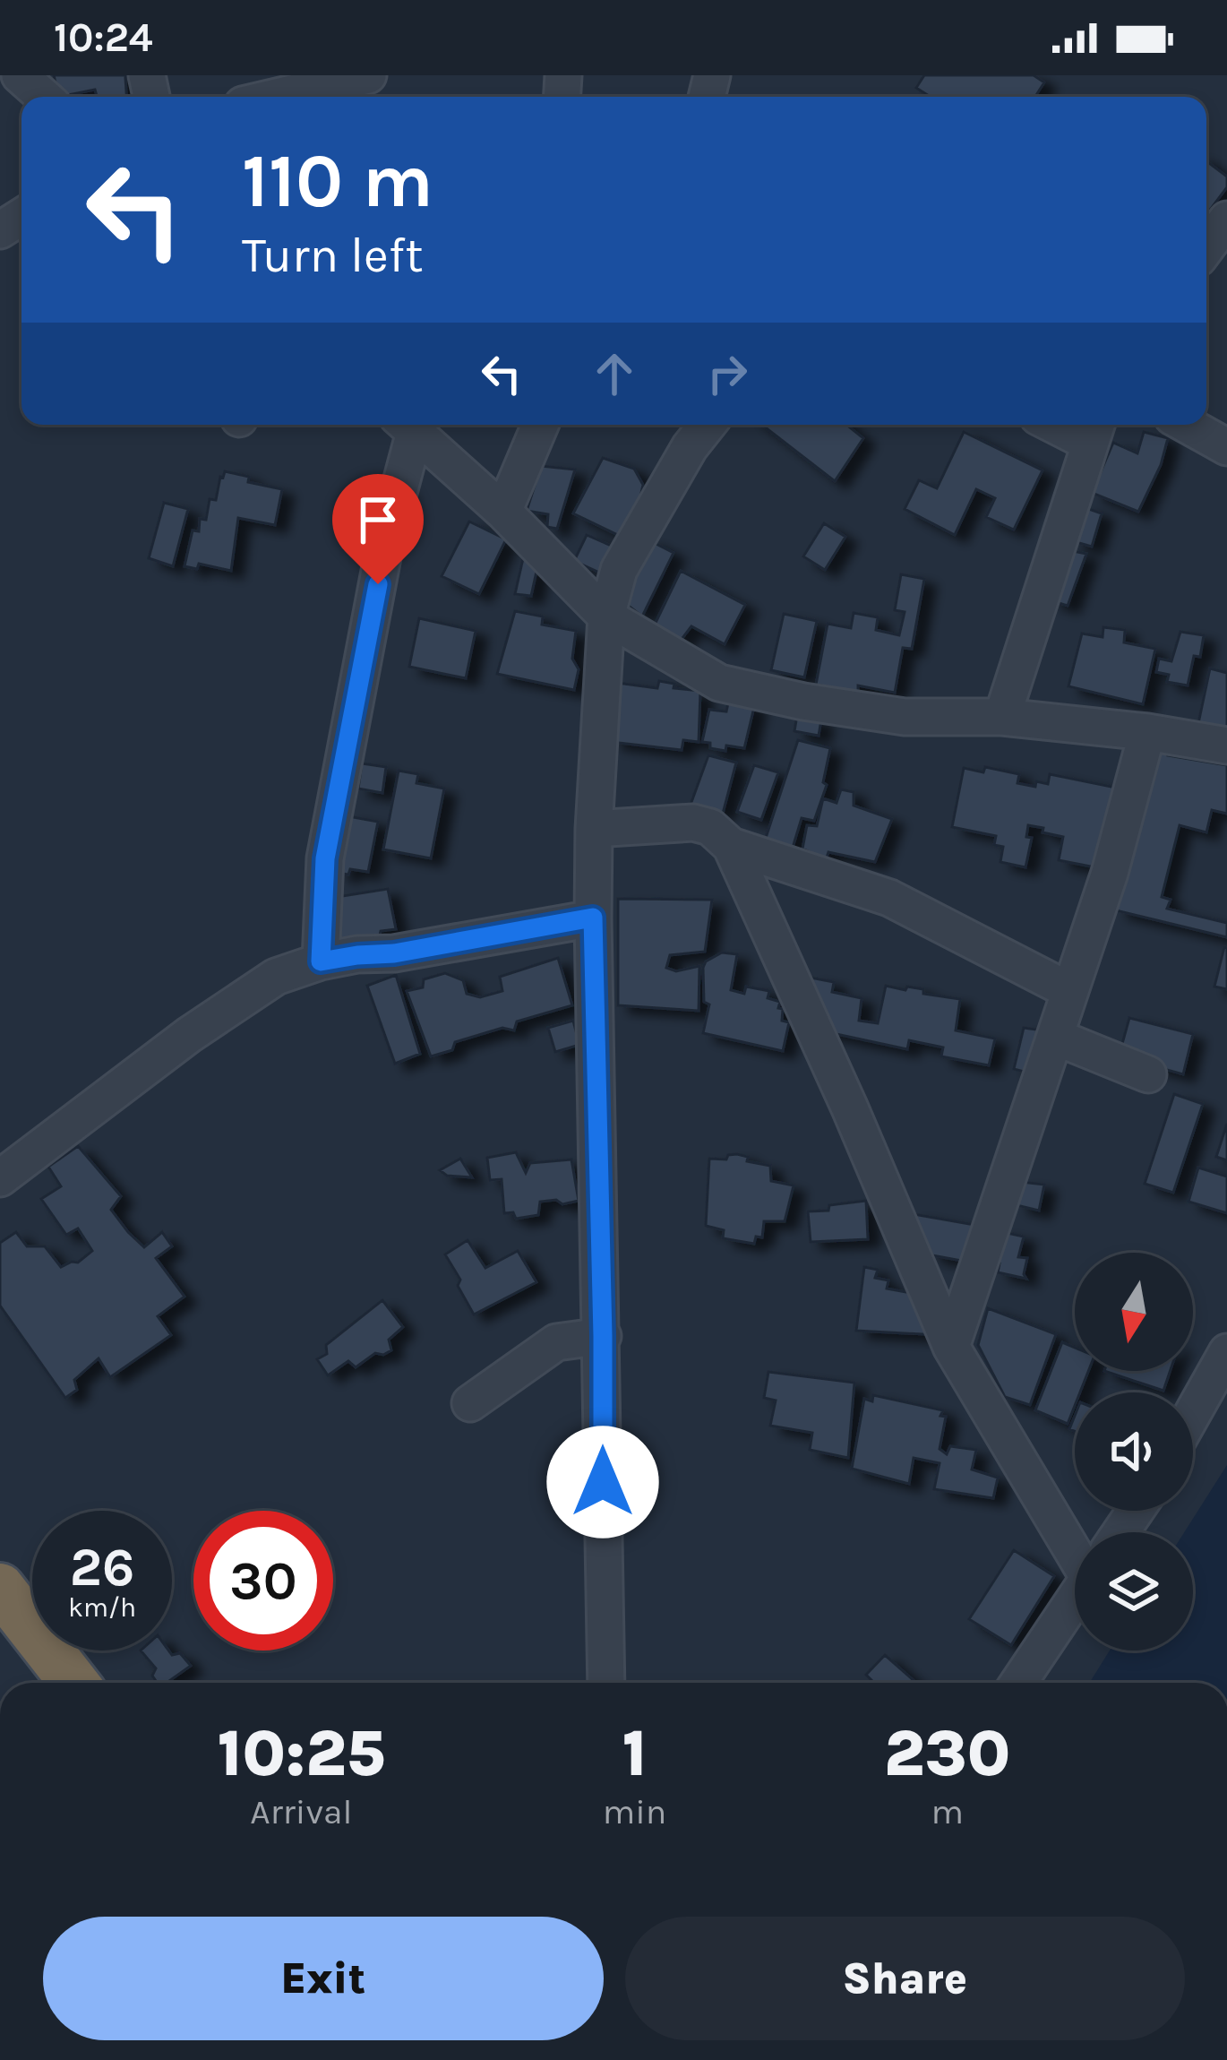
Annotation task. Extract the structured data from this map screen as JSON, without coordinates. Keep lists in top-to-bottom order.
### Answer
{
  "north": "bottom",
  "page": {
    "status": "10:24",
    "turn": ["110 m", "Turn left"],
    "speed": "26 km/h",
    "limit": "30",
    "eta": [
      "10:25",
      "Arrival",
      "1",
      "min",
      "230",
      "m"
    ],
    "buttons": ["Exit", "Share"]
  }
}
